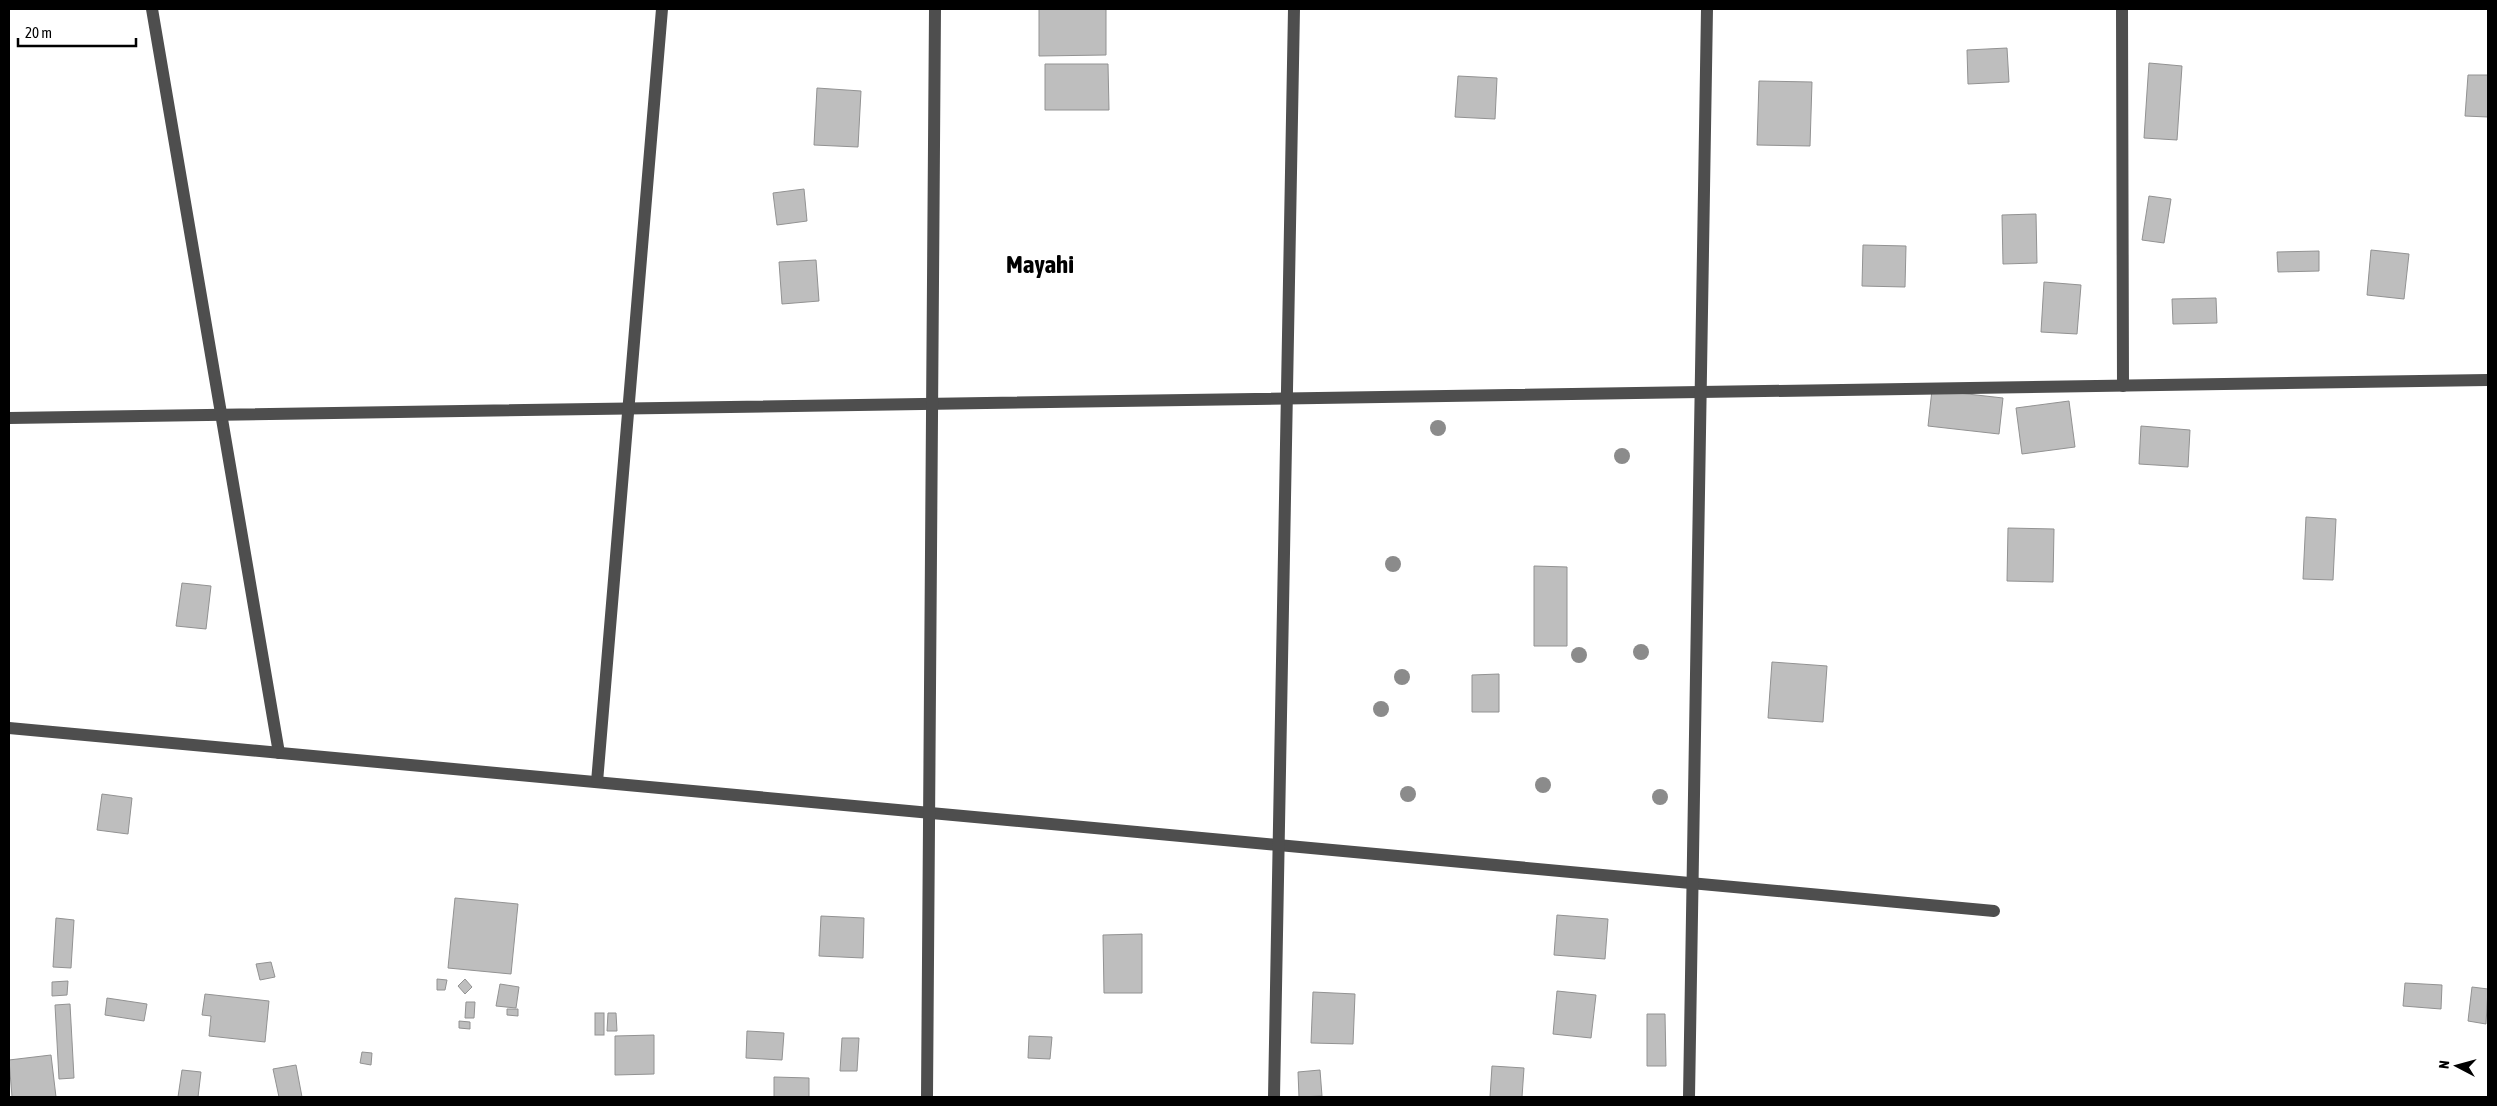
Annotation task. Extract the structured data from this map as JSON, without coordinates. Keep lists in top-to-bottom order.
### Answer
{
  "districts": ["Mayahi"],
  "scale_bar": "20 m",
  "north": "left"
}
